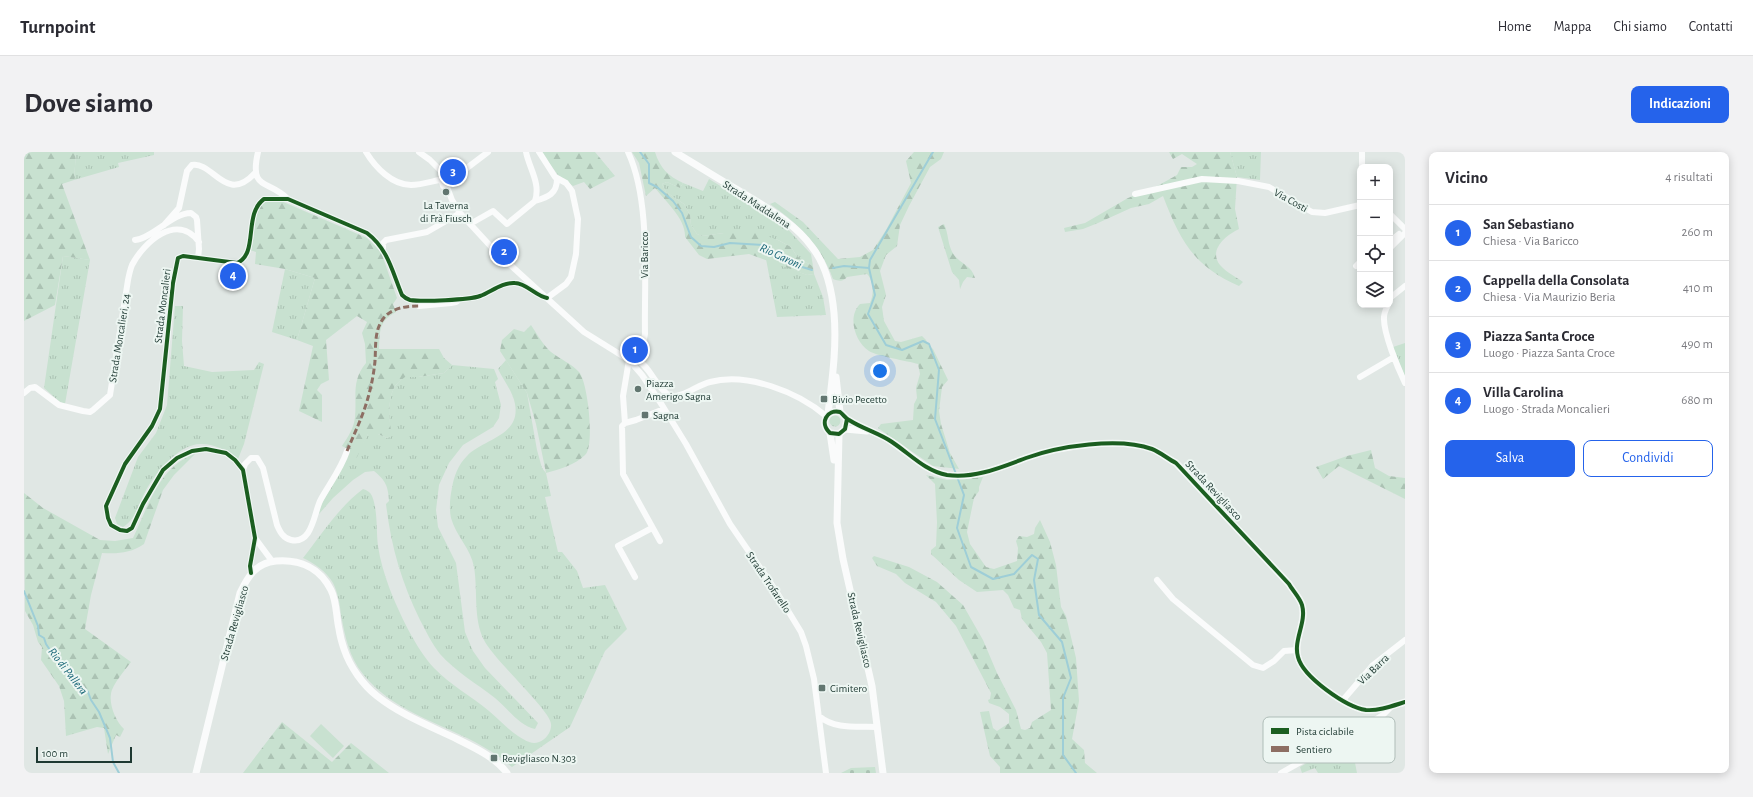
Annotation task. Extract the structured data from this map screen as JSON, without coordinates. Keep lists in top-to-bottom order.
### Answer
{
  "streets": {
    "street": [
      "Via Costi",
      "Strada Maddalena",
      "Via Baricco",
      "Strada Moncalieri",
      "Strada Moncalieri, 24",
      "Strada Revigliasco",
      "Strada Trofarello",
      "Via Barra"
    ]
  },
  "crossings": [
    ["Strada Maddalena", "Strada Revigliasco"]
  ],
  "water": ["Rio Garoni", "Rio di Pallera"],
  "places": {
    "other": ["La Taverna di Frà Fiusch", "Piazza Amerigo Sagna"],
    "transit": [
      "Bivio Pecetto",
      "Sagna",
      "Cimitero",
      "Revigliasco N.303"
    ]
  },
  "legend": ["Pista ciclabile", "Sentiero"],
  "scale_bar": "100 m",
  "page": {
    "header": "Turnpoint",
    "nav": [
      "Home",
      "Mappa",
      "Chi siamo",
      "Contatti"
    ],
    "buttons": [
      "Indicazioni",
      ["Salva", "Condividi"]
    ],
    "title": "Dove siamo",
    "heading": ["Vicino", "4 risultati"],
    "pins": [
      "3",
      "2",
      "4",
      "1"
    ],
    "map_buttons": ["+", "−"],
    "list": [
      {
        "mark": "1",
        "name": "San Sebastiano",
        "note": "Chiesa · Via Baricco",
        "value": "260 m"
      },
      {
        "mark": "2",
        "name": "Cappella della Consolata",
        "note": "Chiesa · Via Maurizio Beria",
        "value": "410 m"
      },
      {
        "mark": "3",
        "name": "Piazza Santa Croce",
        "note": "Luogo · Piazza Santa Croce",
        "value": "490 m"
      },
      {
        "mark": "4",
        "name": "Villa Carolina",
        "note": "Luogo · Strada Moncalieri",
        "value": "680 m"
      }
    ],
    "scale": "100 m"
  }
}
